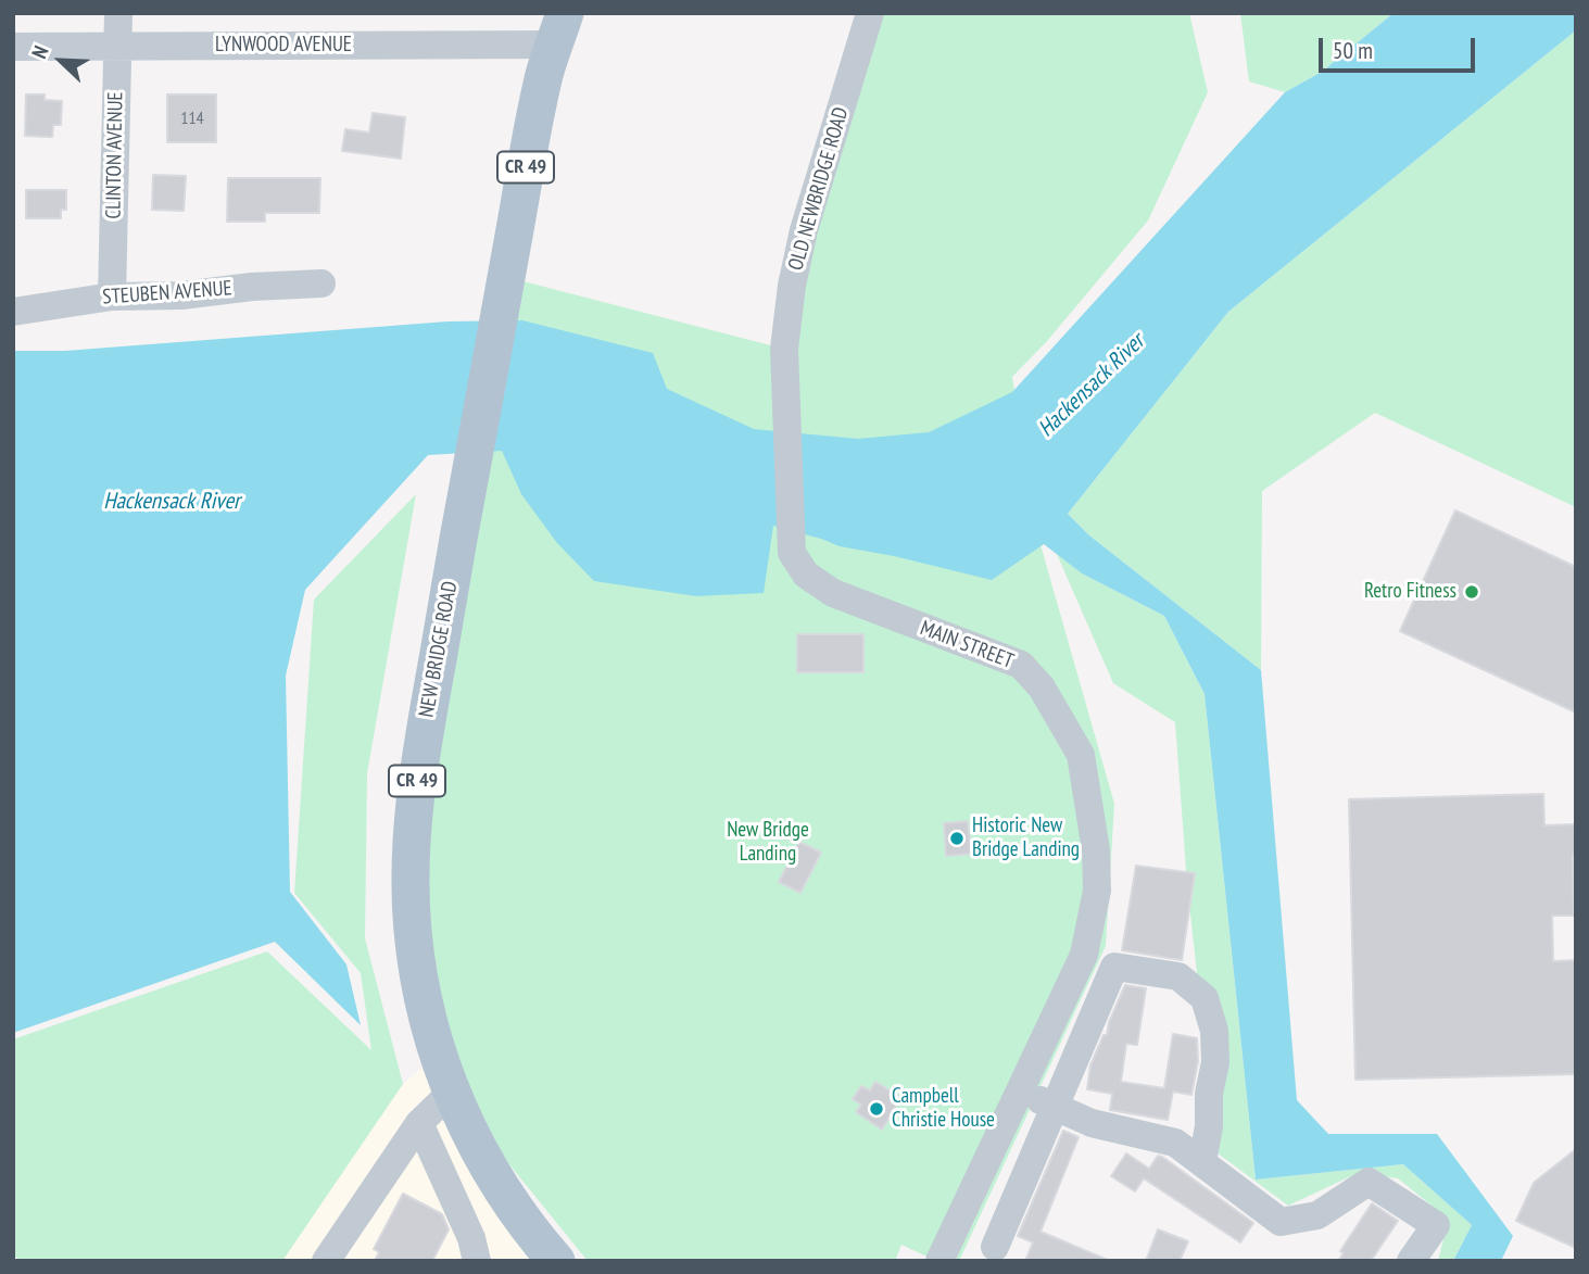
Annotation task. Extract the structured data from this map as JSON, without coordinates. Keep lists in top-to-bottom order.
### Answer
{
  "streets": {
    "main road": ["CR 49", "NEW BRIDGE ROAD"],
    "street": [
      "LYNWOOD AVENUE",
      "CLINTON AVENUE",
      "OLD NEWBRIDGE ROAD",
      "STEUBEN AVENUE",
      "MAIN STREET"
    ]
  },
  "crossings": [
    ["LYNWOOD AVENUE", "CLINTON AVENUE"],
    ["LYNWOOD AVENUE", "NEW BRIDGE ROAD"],
    ["CLINTON AVENUE", "STEUBEN AVENUE"],
    ["OLD NEWBRIDGE ROAD", "MAIN STREET"]
  ],
  "water": ["Hackensack River"],
  "parks": ["New Bridge Landing"],
  "places": ["Retro Fitness", "Historic New Bridge Landing", "Campbell Christie House"],
  "house_numbers": ["114"],
  "scale_bar": "50 m",
  "north": "top left"
}
